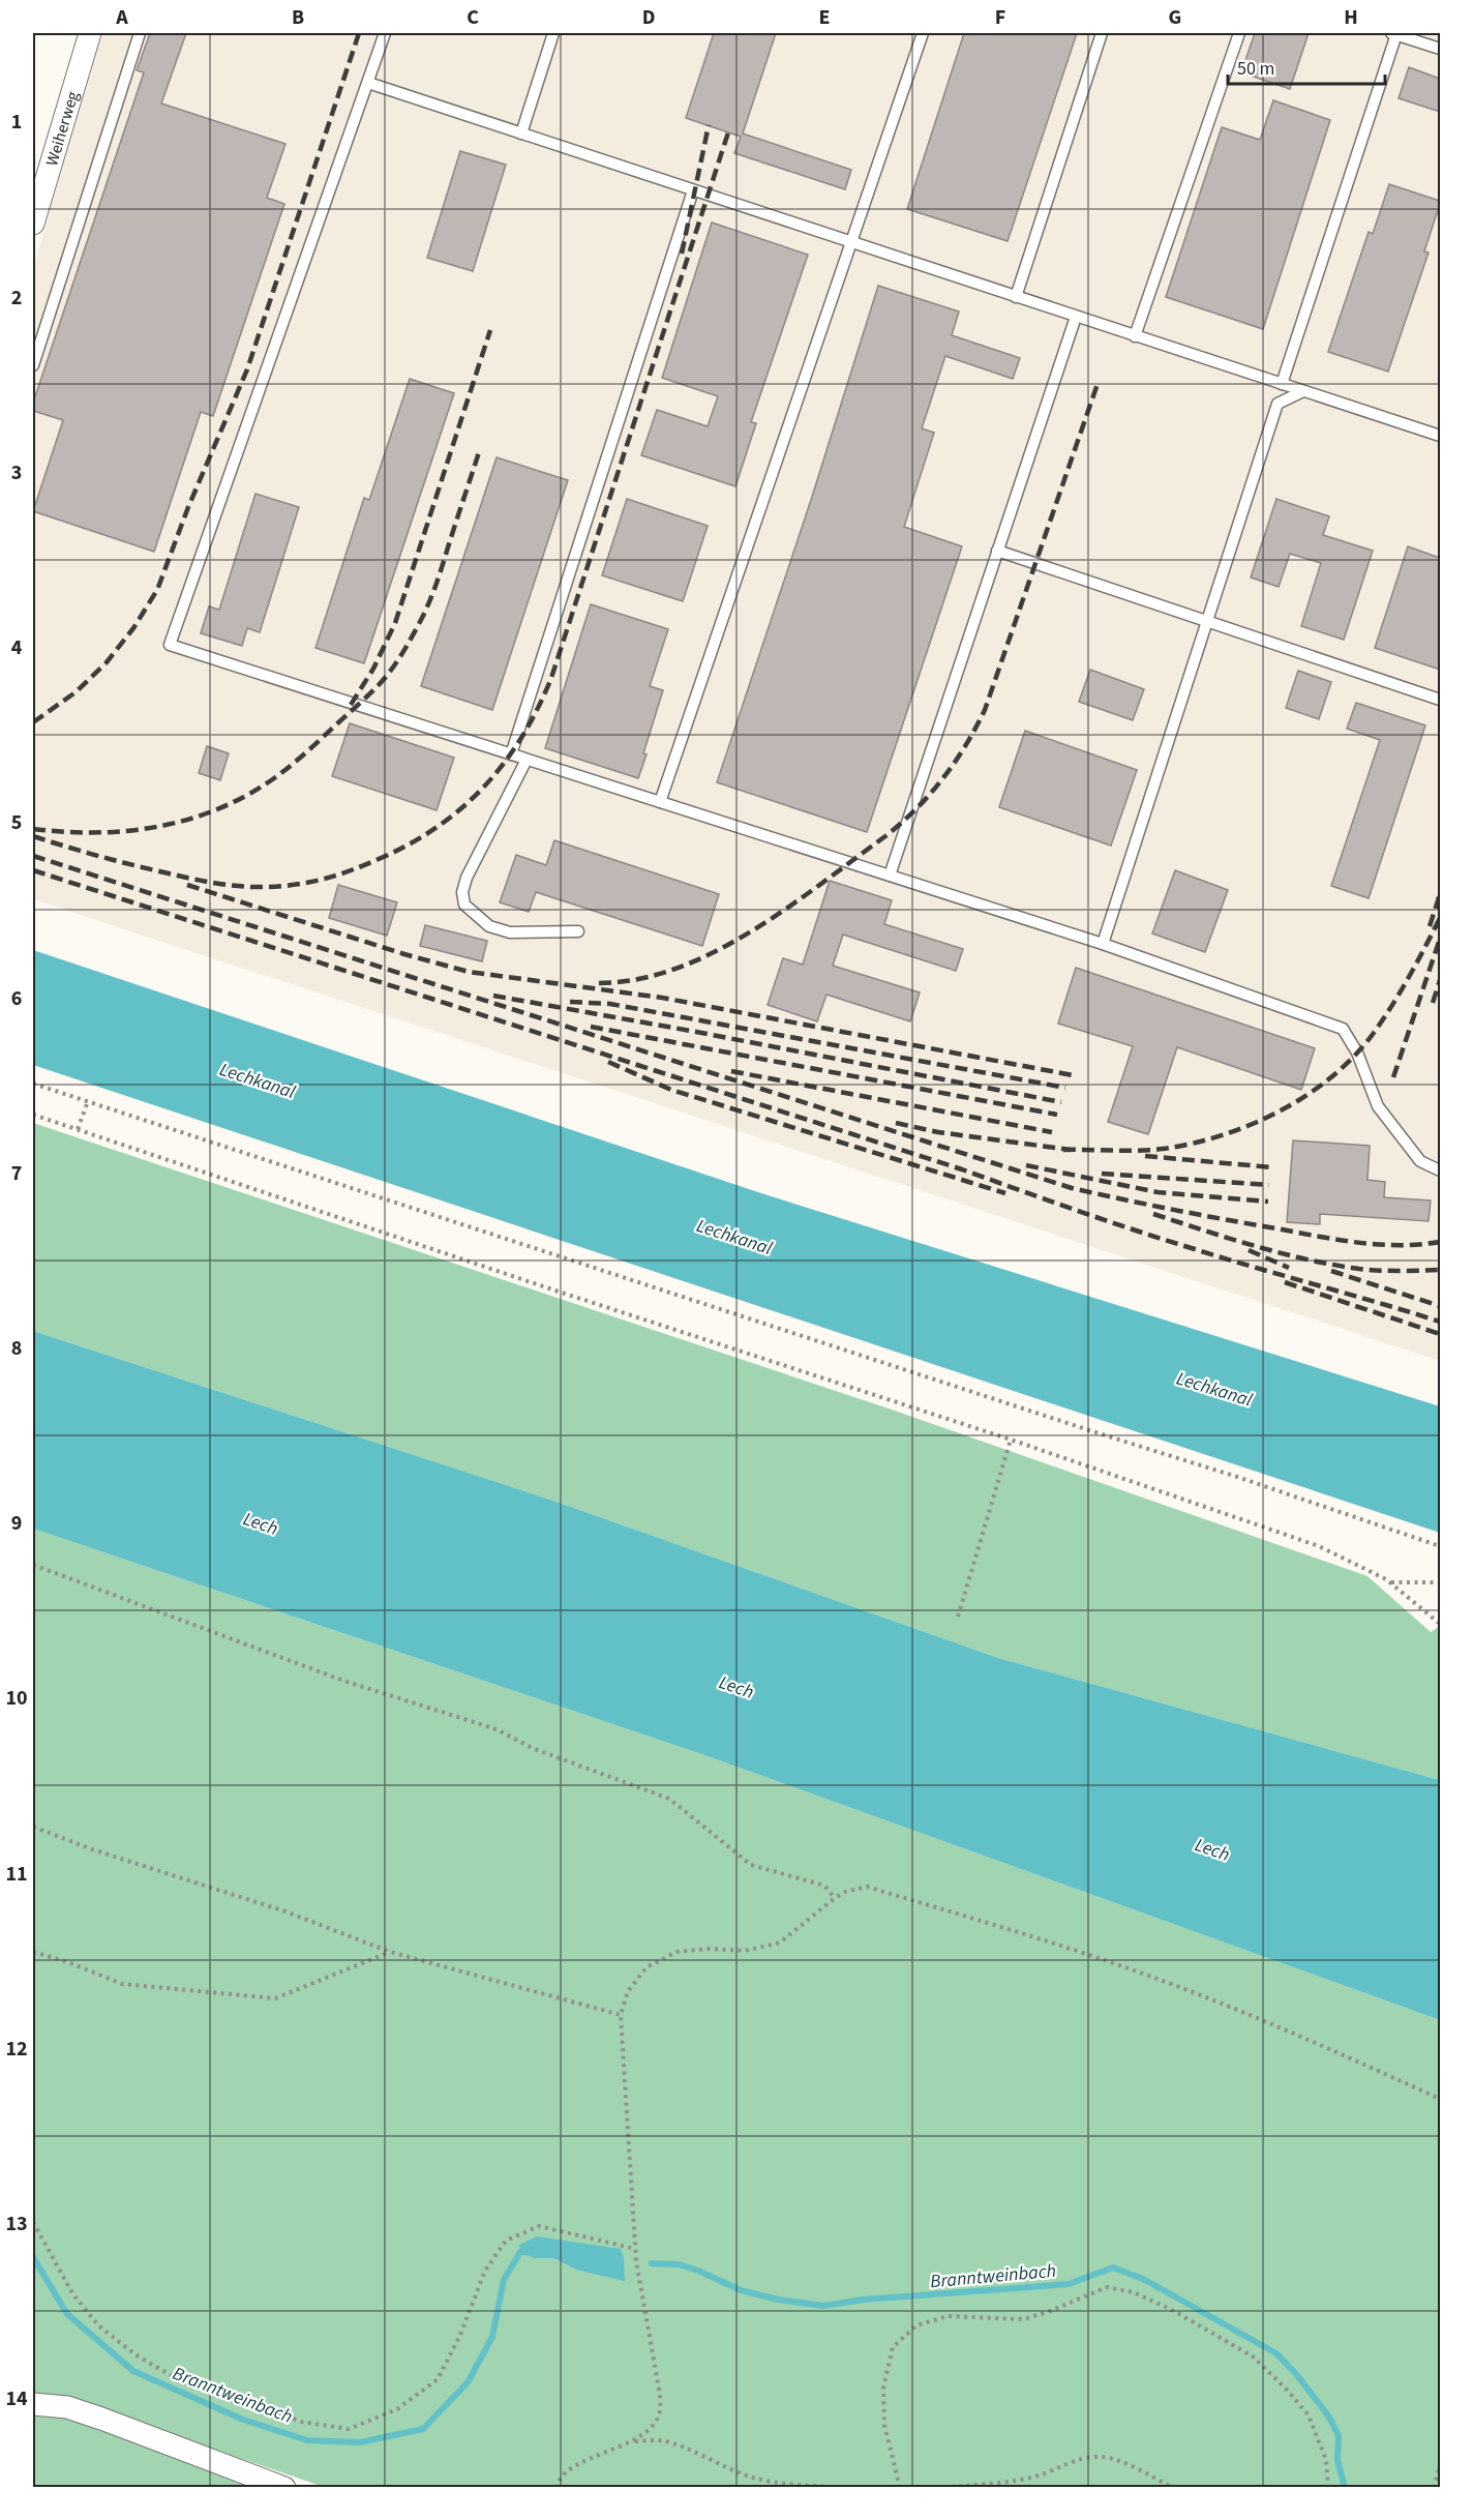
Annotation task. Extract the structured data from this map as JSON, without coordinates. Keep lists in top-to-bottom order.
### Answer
{
  "streets": {
    "street": ["Weiherweg"]
  },
  "water": ["Lechkanal", "Lech", "Branntweinbach"],
  "scale_bar": "50 m",
  "grid": {
    "columns": [
      "A",
      "B",
      "C",
      "D",
      "E",
      "F",
      "G",
      "H"
    ],
    "rows": [
      "1",
      "2",
      "3",
      "4",
      "5",
      "6",
      "7",
      "8",
      "9",
      "10",
      "11",
      "12",
      "13",
      "14"
    ]
  }
}
